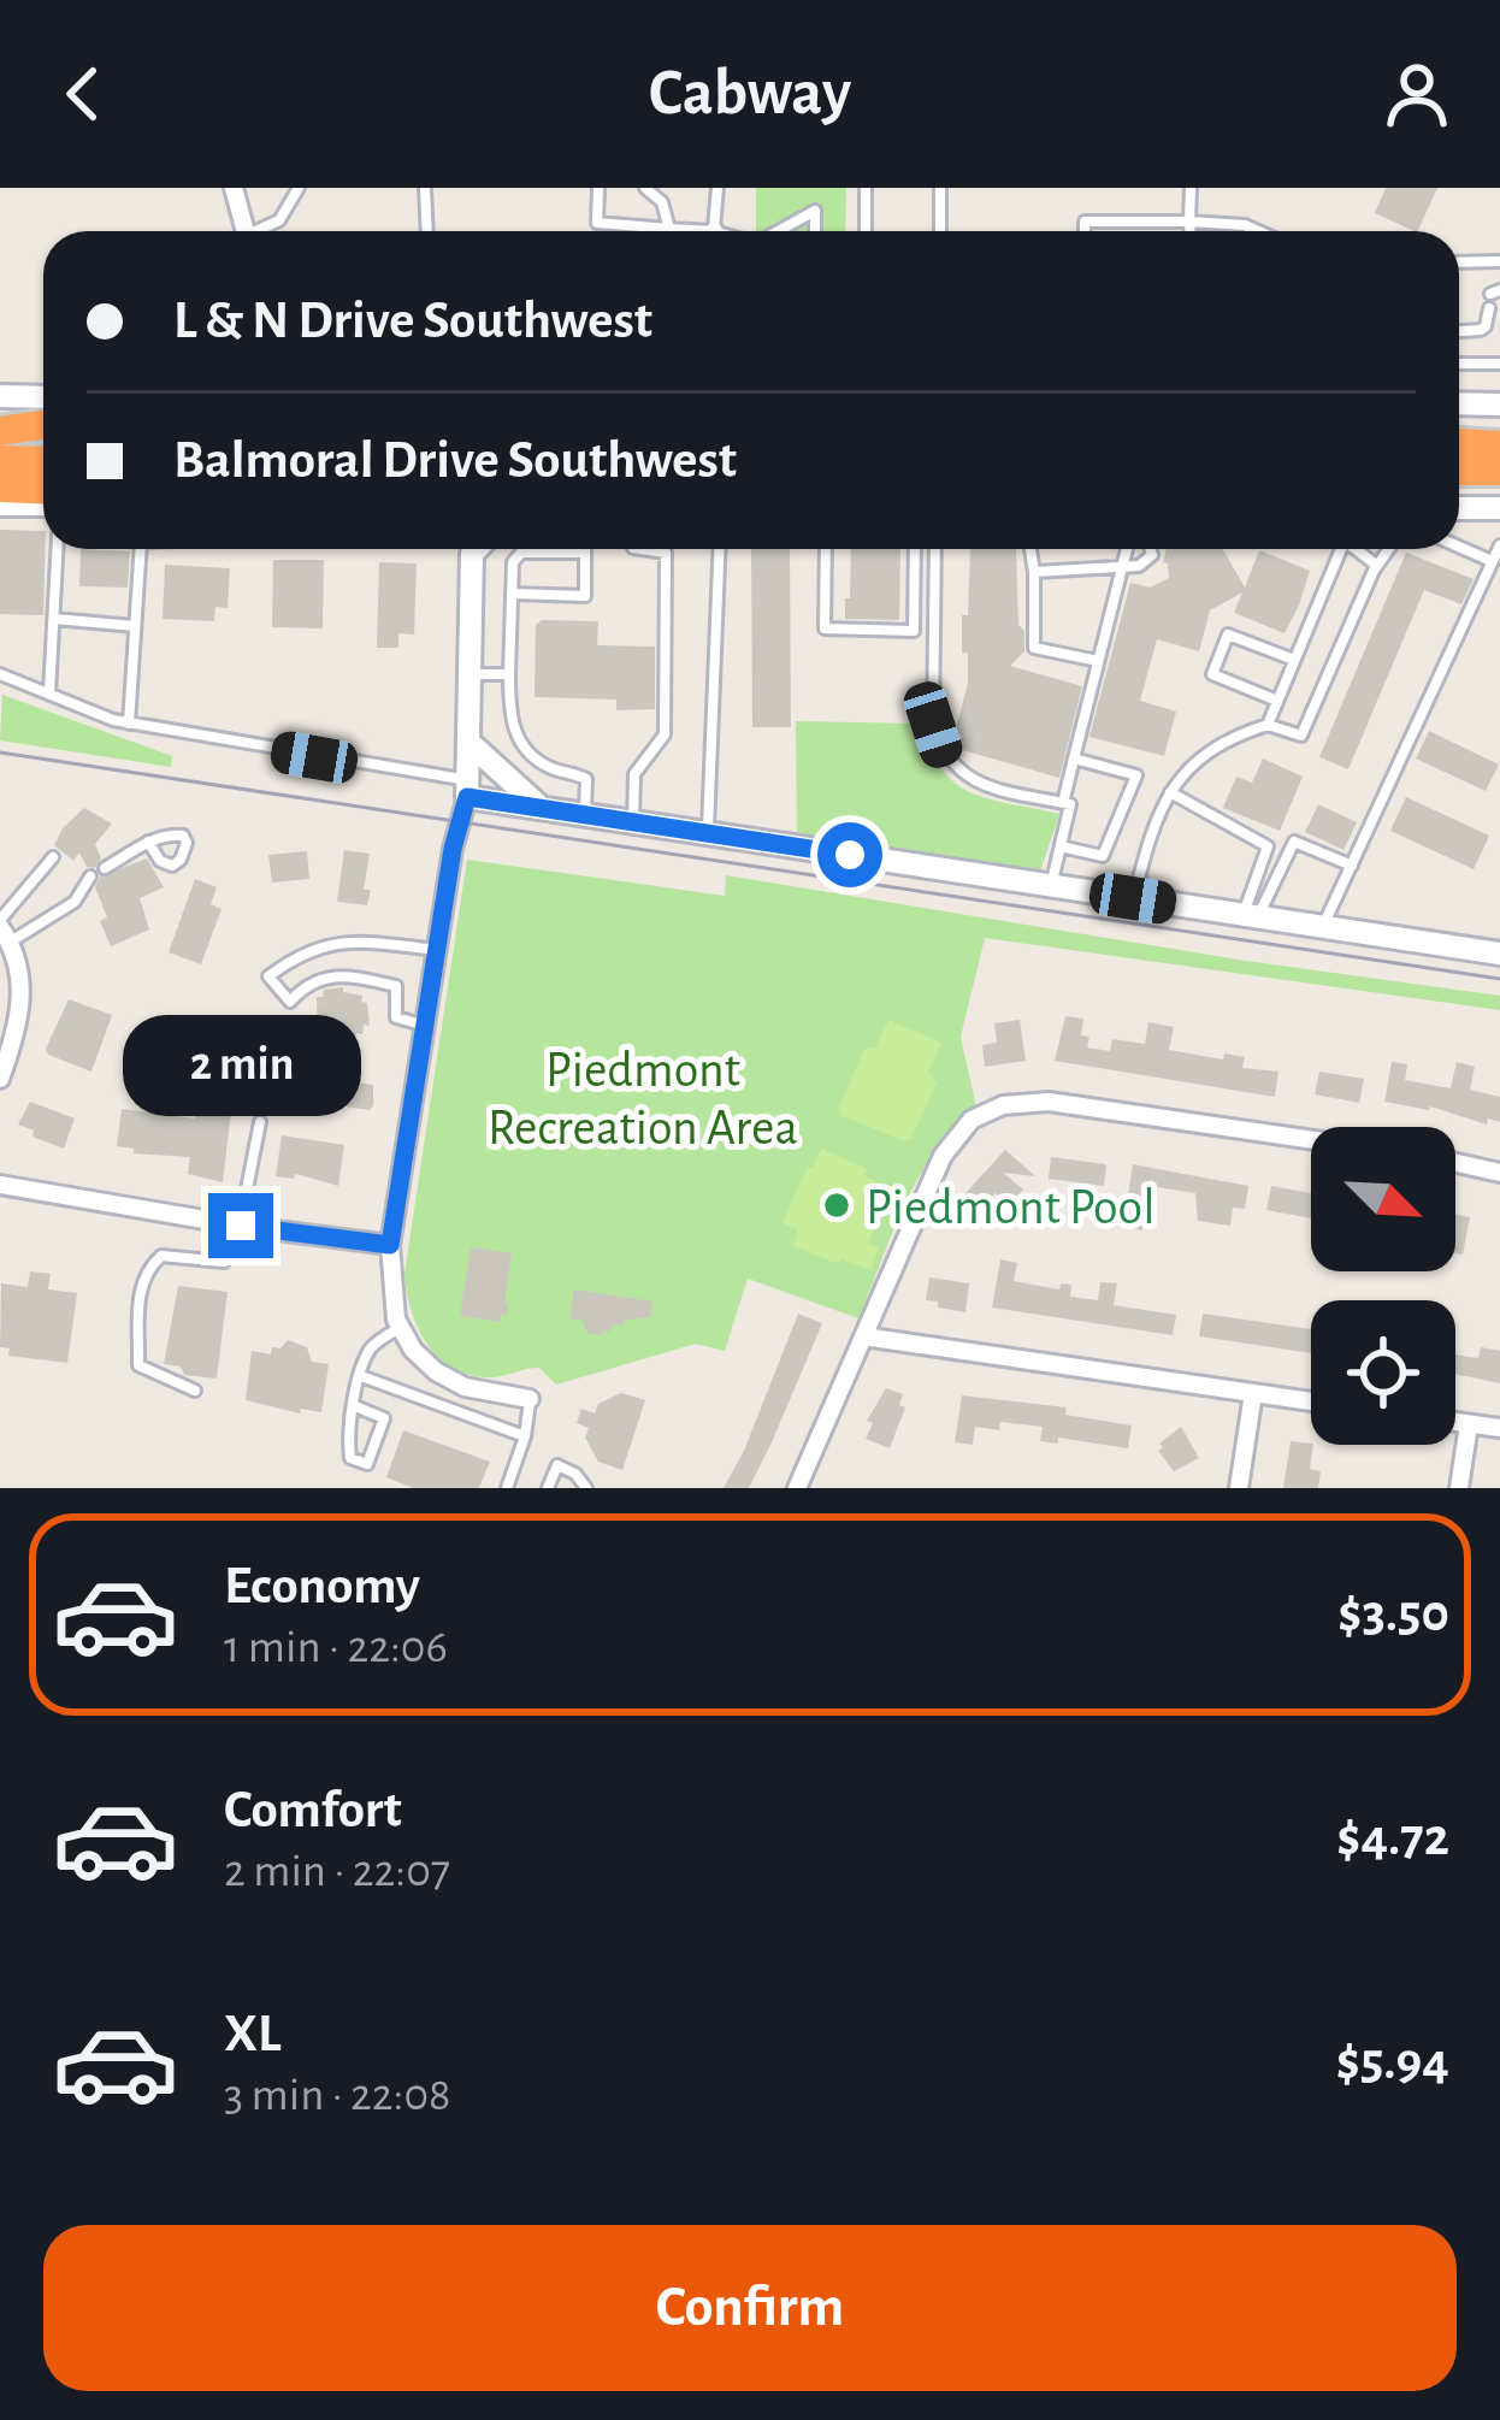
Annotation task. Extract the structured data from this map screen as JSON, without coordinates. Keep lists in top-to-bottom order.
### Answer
{
  "parks": ["Piedmont Recreation Area"],
  "places": ["Piedmont Pool"],
  "north": "bottom right",
  "page": {
    "header": "Cabway",
    "banner": ["L & N Drive Southwest", "Balmoral Drive Southwest"],
    "bubble": "2 min",
    "list": [
      {
        "name": "Economy",
        "note": "1 min · 22:06",
        "value": "$3.50"
      },
      {
        "name": "Comfort",
        "note": "2 min · 22:07",
        "value": "$4.72"
      },
      {
        "name": "XL",
        "note": "3 min · 22:08",
        "value": "$5.94"
      }
    ],
    "buttons": "Confirm"
  }
}
